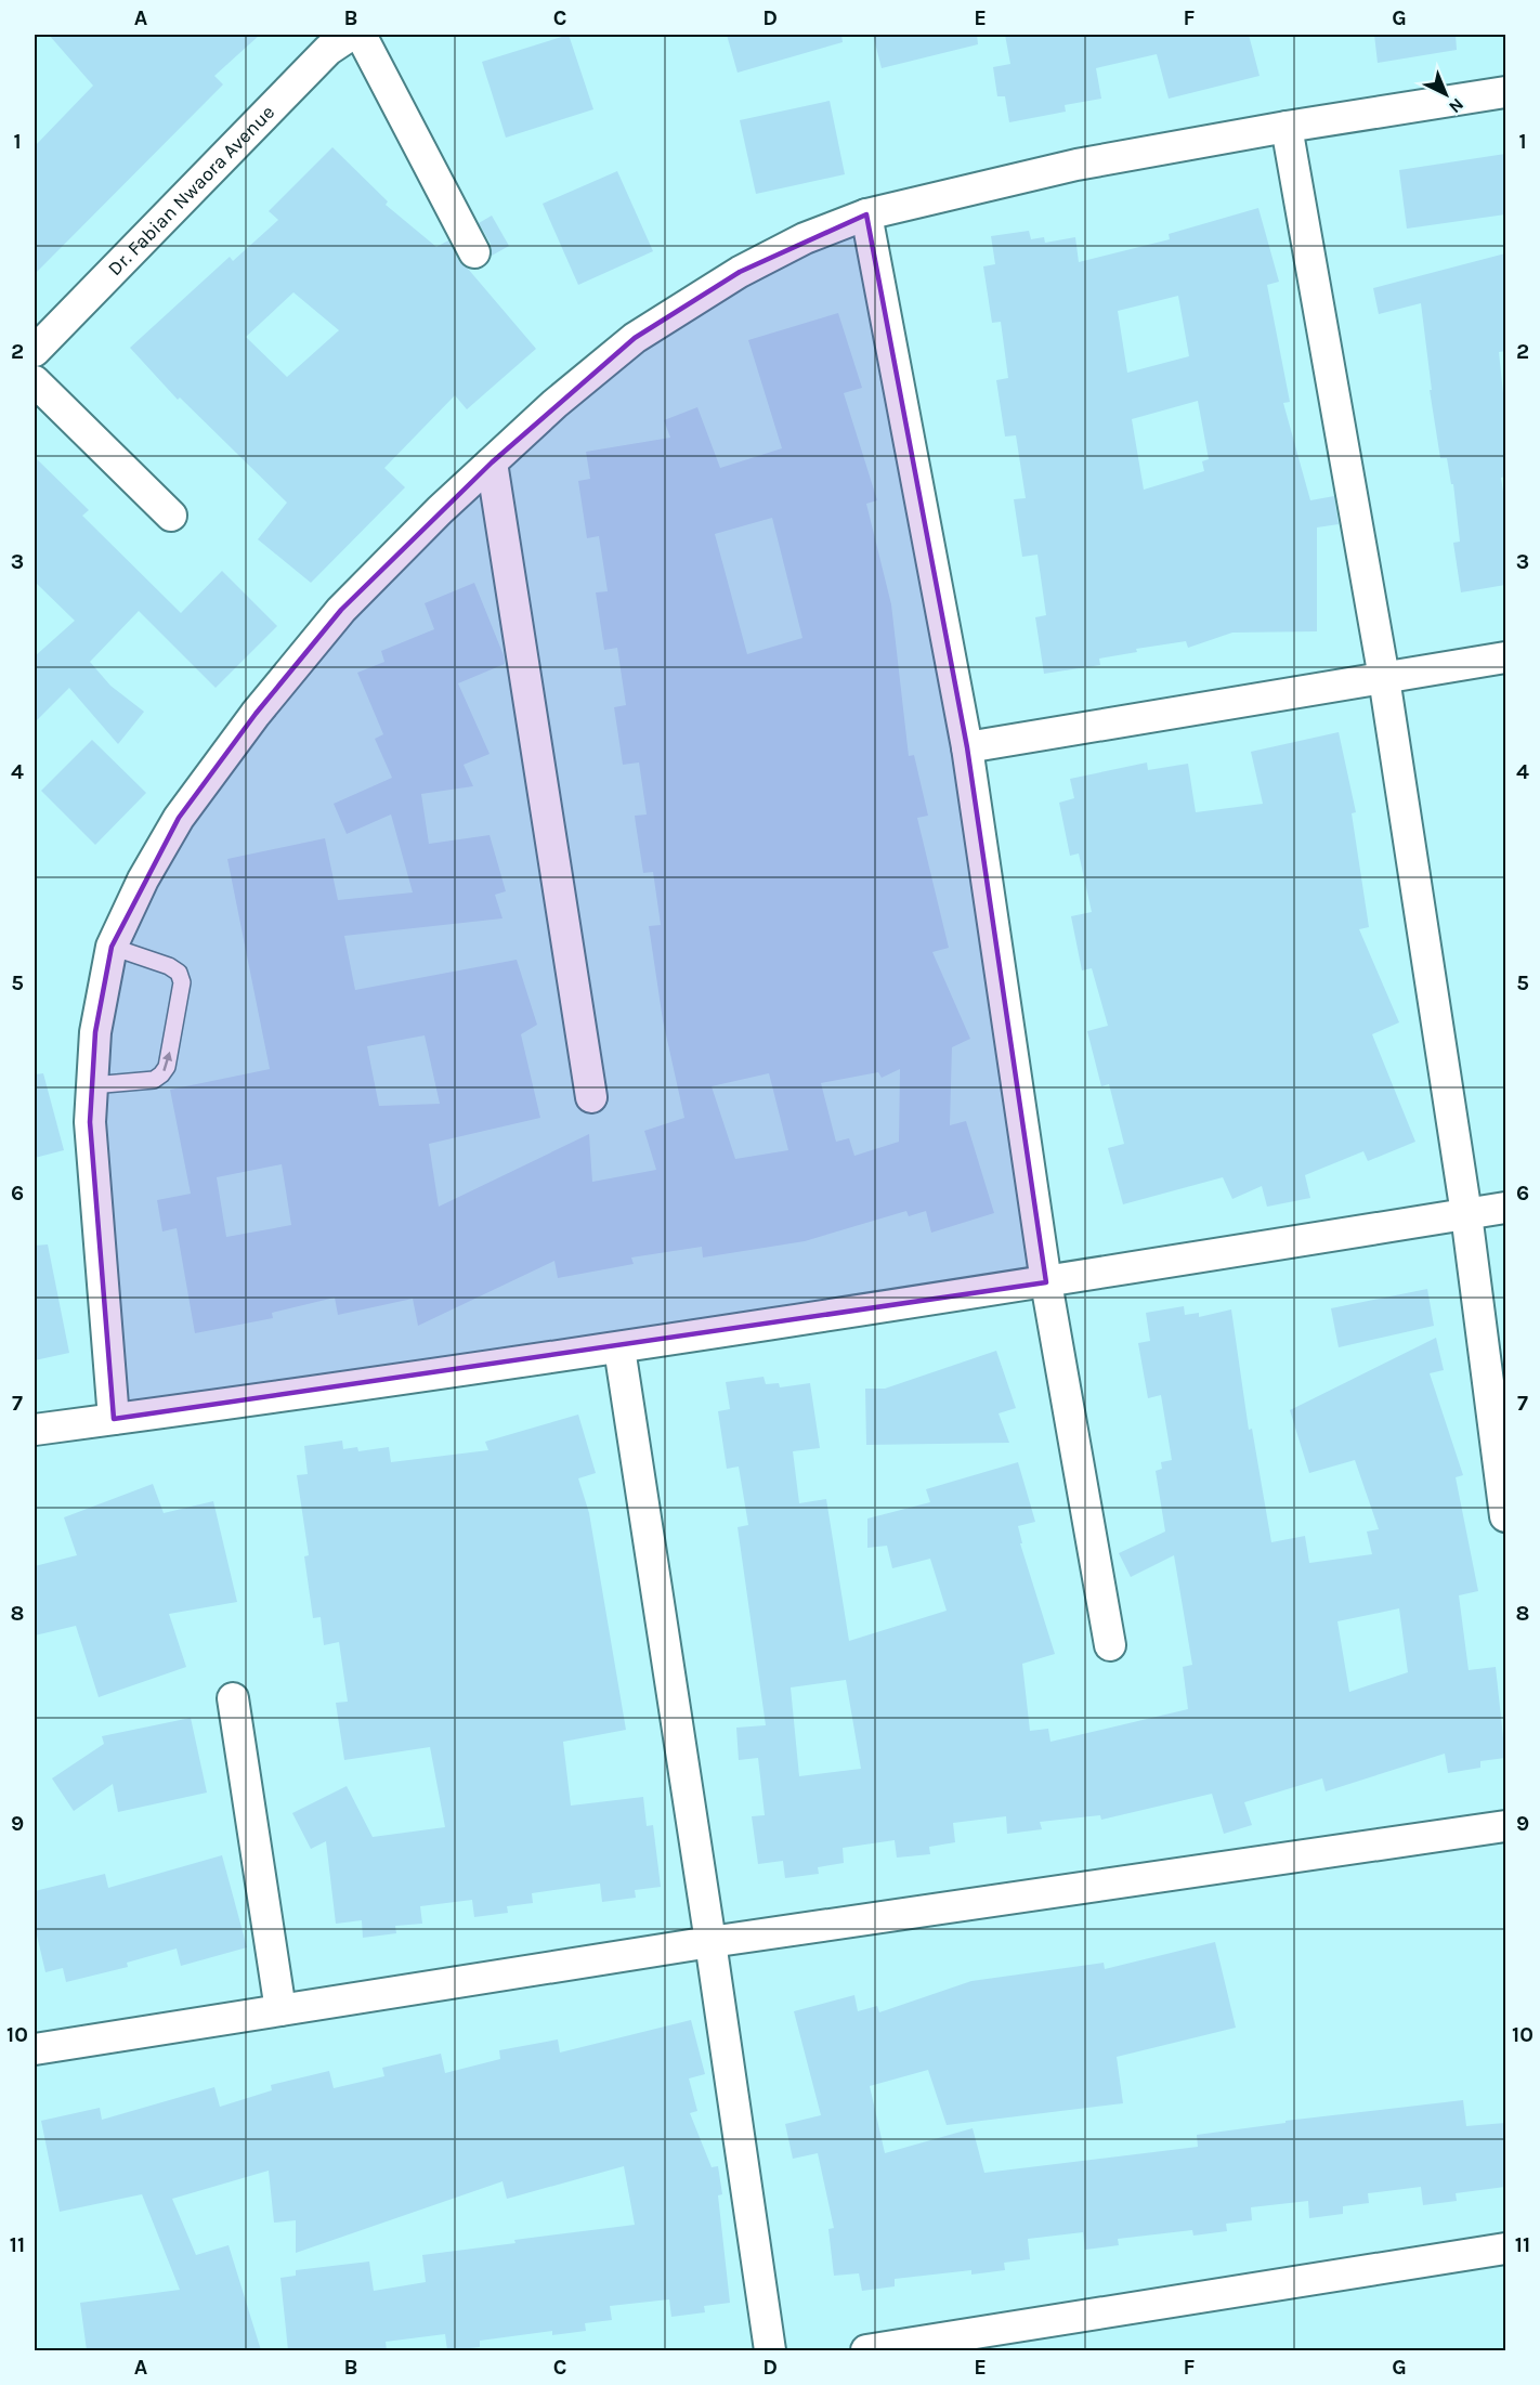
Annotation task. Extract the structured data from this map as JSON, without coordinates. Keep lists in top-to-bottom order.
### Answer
{
  "streets": {
    "street": ["Dr. Fabian Nwaora Avenue"]
  },
  "north": "bottom right",
  "grid": {
    "columns": [
      "A",
      "B",
      "C",
      "D",
      "E",
      "F",
      "G"
    ],
    "rows": [
      "1",
      "2",
      "3",
      "4",
      "5",
      "6",
      "7",
      "8",
      "9",
      "10",
      "11"
    ]
  }
}
